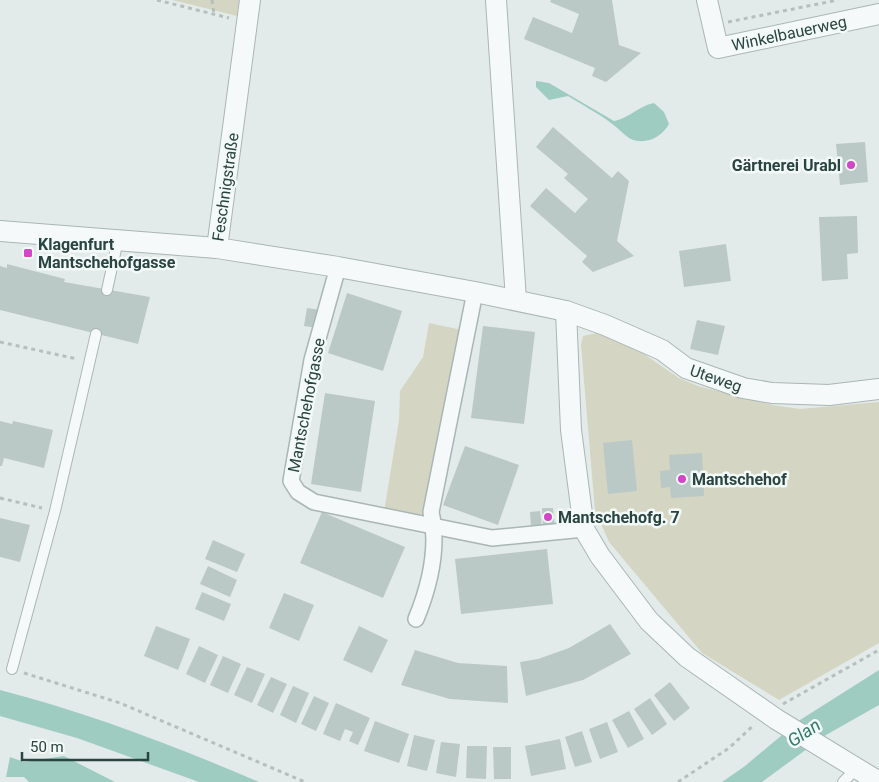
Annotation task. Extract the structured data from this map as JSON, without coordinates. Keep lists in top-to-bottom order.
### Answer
{
  "streets": {
    "street": [
      "Winkelbauerweg",
      "Feschnigstraße",
      "Uteweg",
      "Mantschehofgasse"
    ]
  },
  "water": ["Glan"],
  "places": {
    "other": ["Gärtnerei Urabl", "Mantschehof", "Mantschehofg. 7"],
    "transit": ["Klagenfurt Mantschehofgasse"]
  },
  "scale_bar": "50 m"
}
